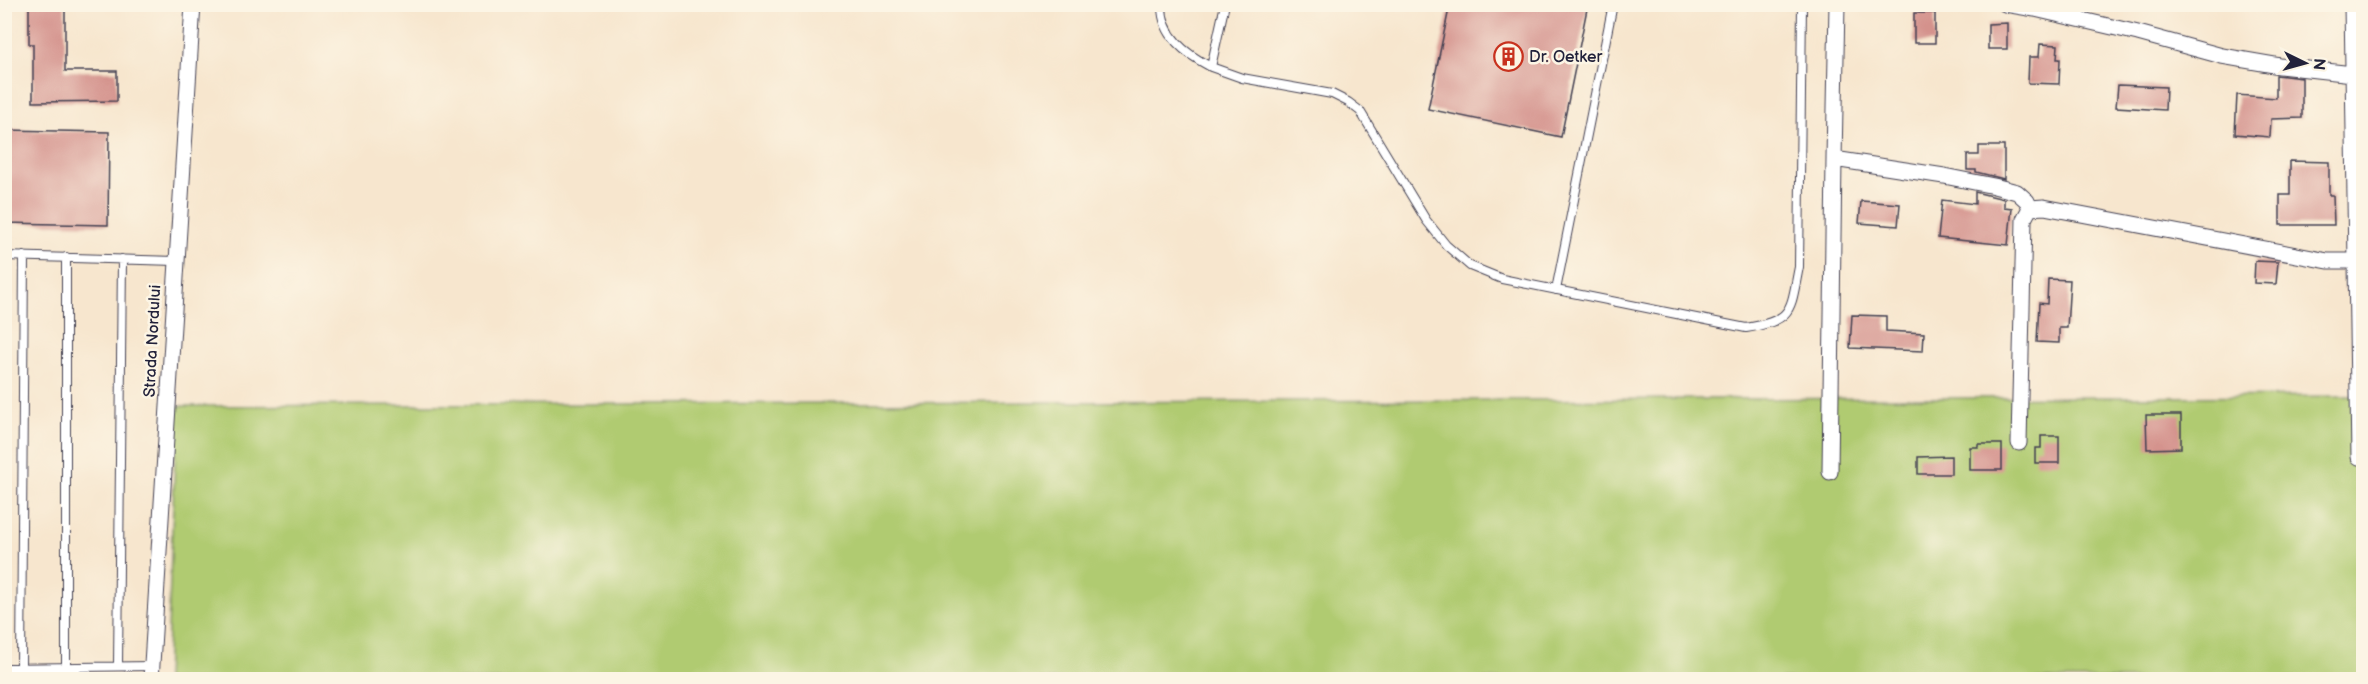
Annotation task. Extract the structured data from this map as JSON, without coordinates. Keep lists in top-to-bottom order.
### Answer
{
  "streets": {
    "street": ["Strada Nordului"]
  },
  "places": {
    "building": ["Dr. Oetker"]
  },
  "north": "right"
}
